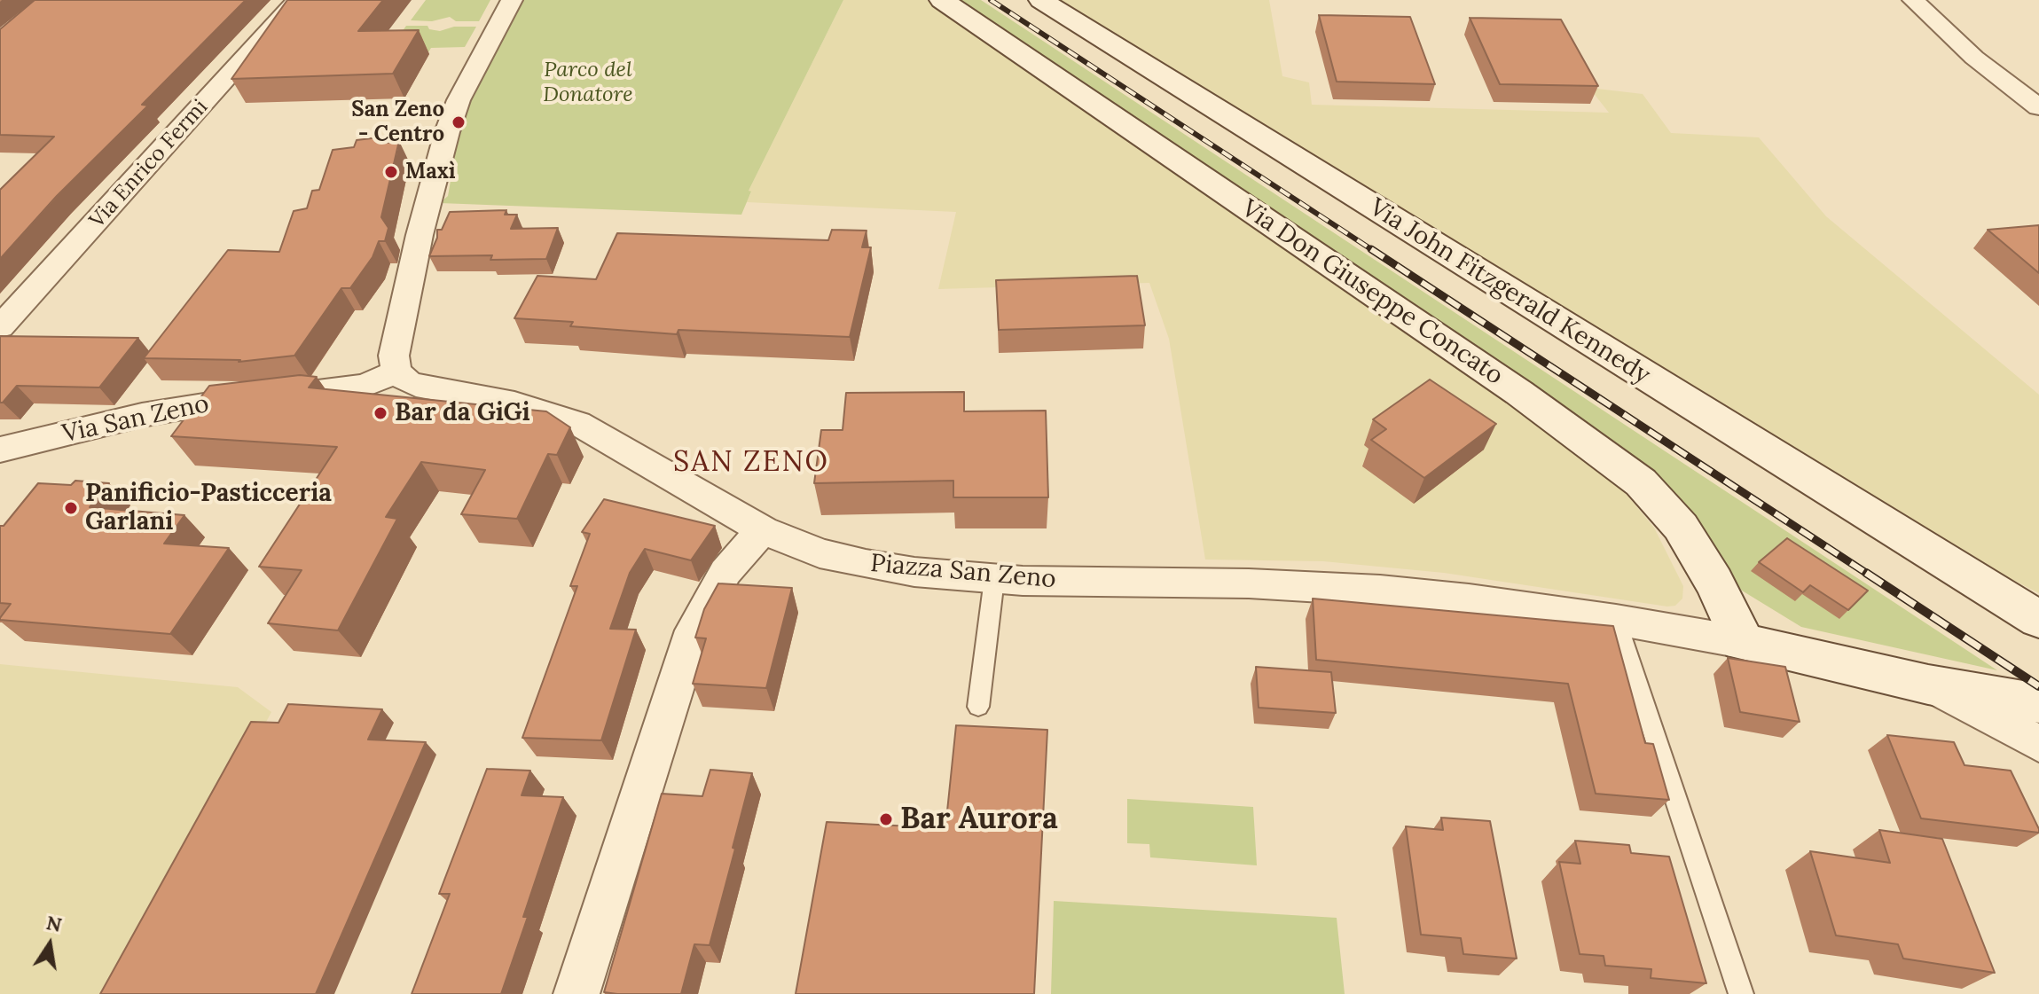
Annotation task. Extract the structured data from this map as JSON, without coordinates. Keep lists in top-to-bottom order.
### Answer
{
  "streets": {
    "street": [
      "Via Enrico Fermi",
      "Via John Fitzgerald Kennedy",
      "Via Don Giuseppe Concato",
      "Via San Zeno",
      "Piazza San Zeno"
    ]
  },
  "crossings": [
    ["Via San Zeno", "Piazza San Zeno"]
  ],
  "districts": ["SAN ZENO"],
  "parks": ["Parco del Donatore"],
  "places": [
    "San Zeno - Centro",
    "Maxì",
    "Bar da GiGi",
    "Panificio-Pasticceria Garlani",
    "Bar Aurora"
  ],
  "north": "top"
}
